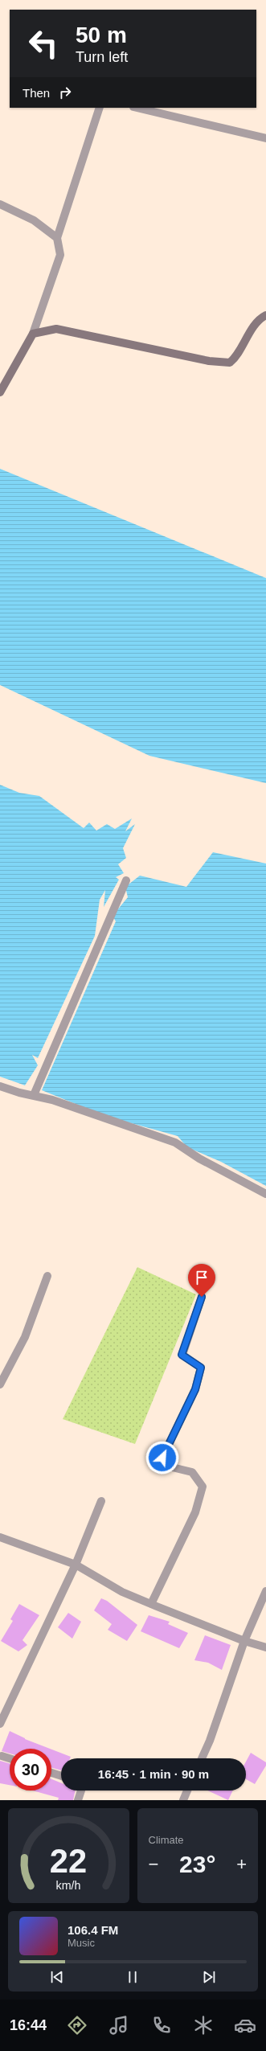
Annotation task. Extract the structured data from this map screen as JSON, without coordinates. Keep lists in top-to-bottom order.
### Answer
{
  "page": {
    "turn": ["50 m", "Turn left"],
    "then": "Then",
    "limit": "30",
    "trip": "16:45 · 1 min · 90 m",
    "tile": "Climate",
    "heat": ["−", "23°", "+"],
    "song": ["106.4 FM", "Music"],
    "tabs": "16:44",
    "gauge": ["22", "km/h"]
  }
}
